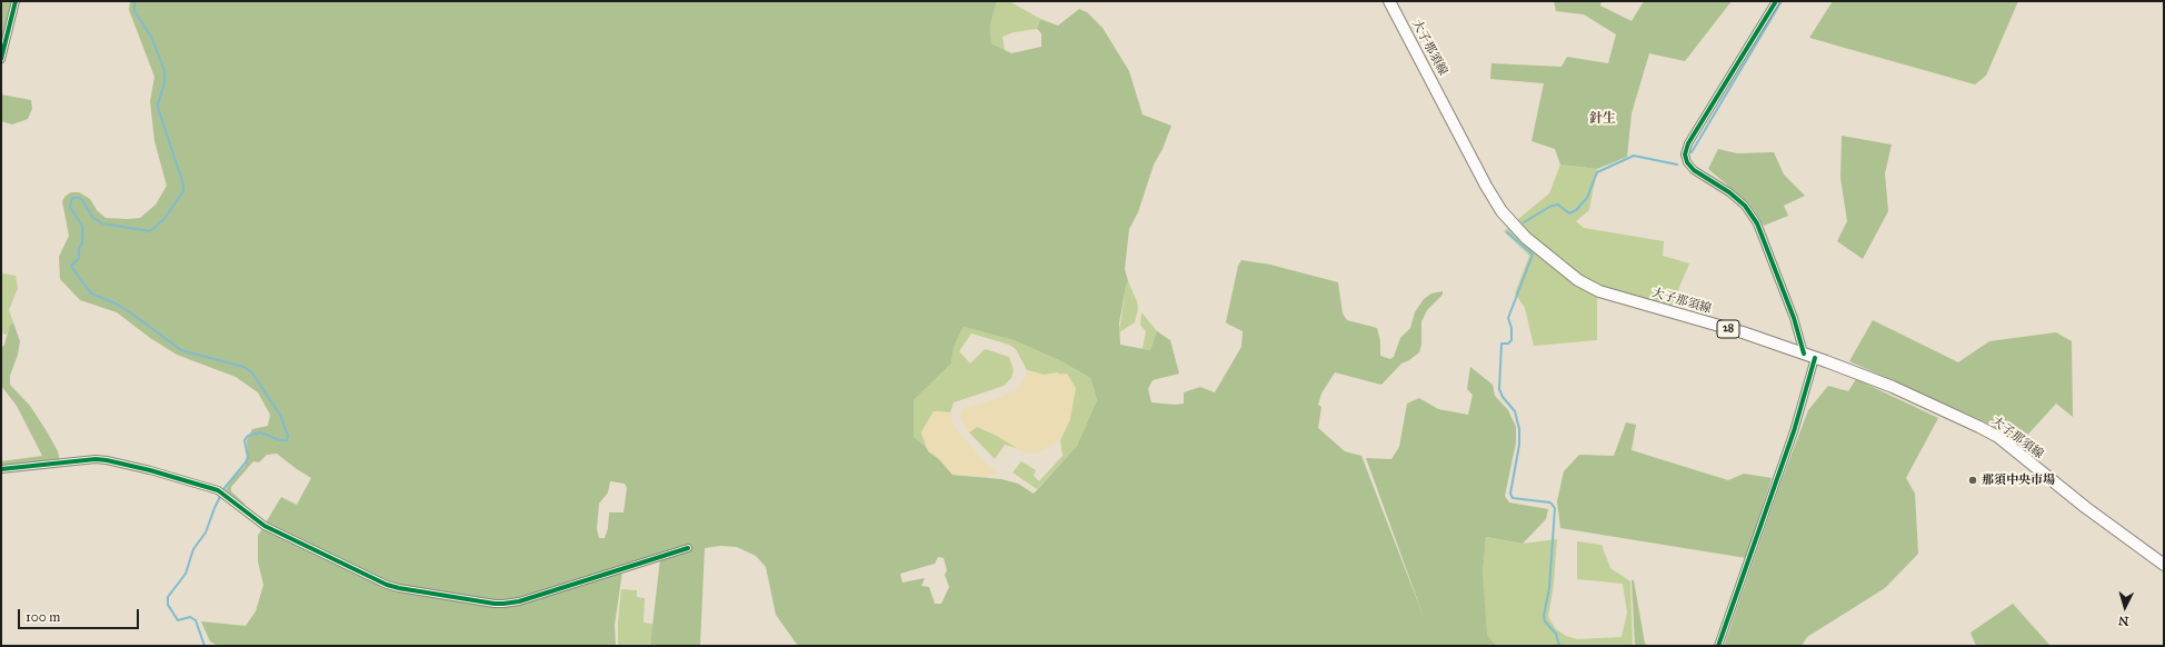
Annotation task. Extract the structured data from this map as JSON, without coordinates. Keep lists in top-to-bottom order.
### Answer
{
  "streets": {
    "main road": ["大子那須線", "28"]
  },
  "districts": ["針生"],
  "places": ["那須中央市場"],
  "scale_bar": "100 m",
  "north": "bottom"
}
